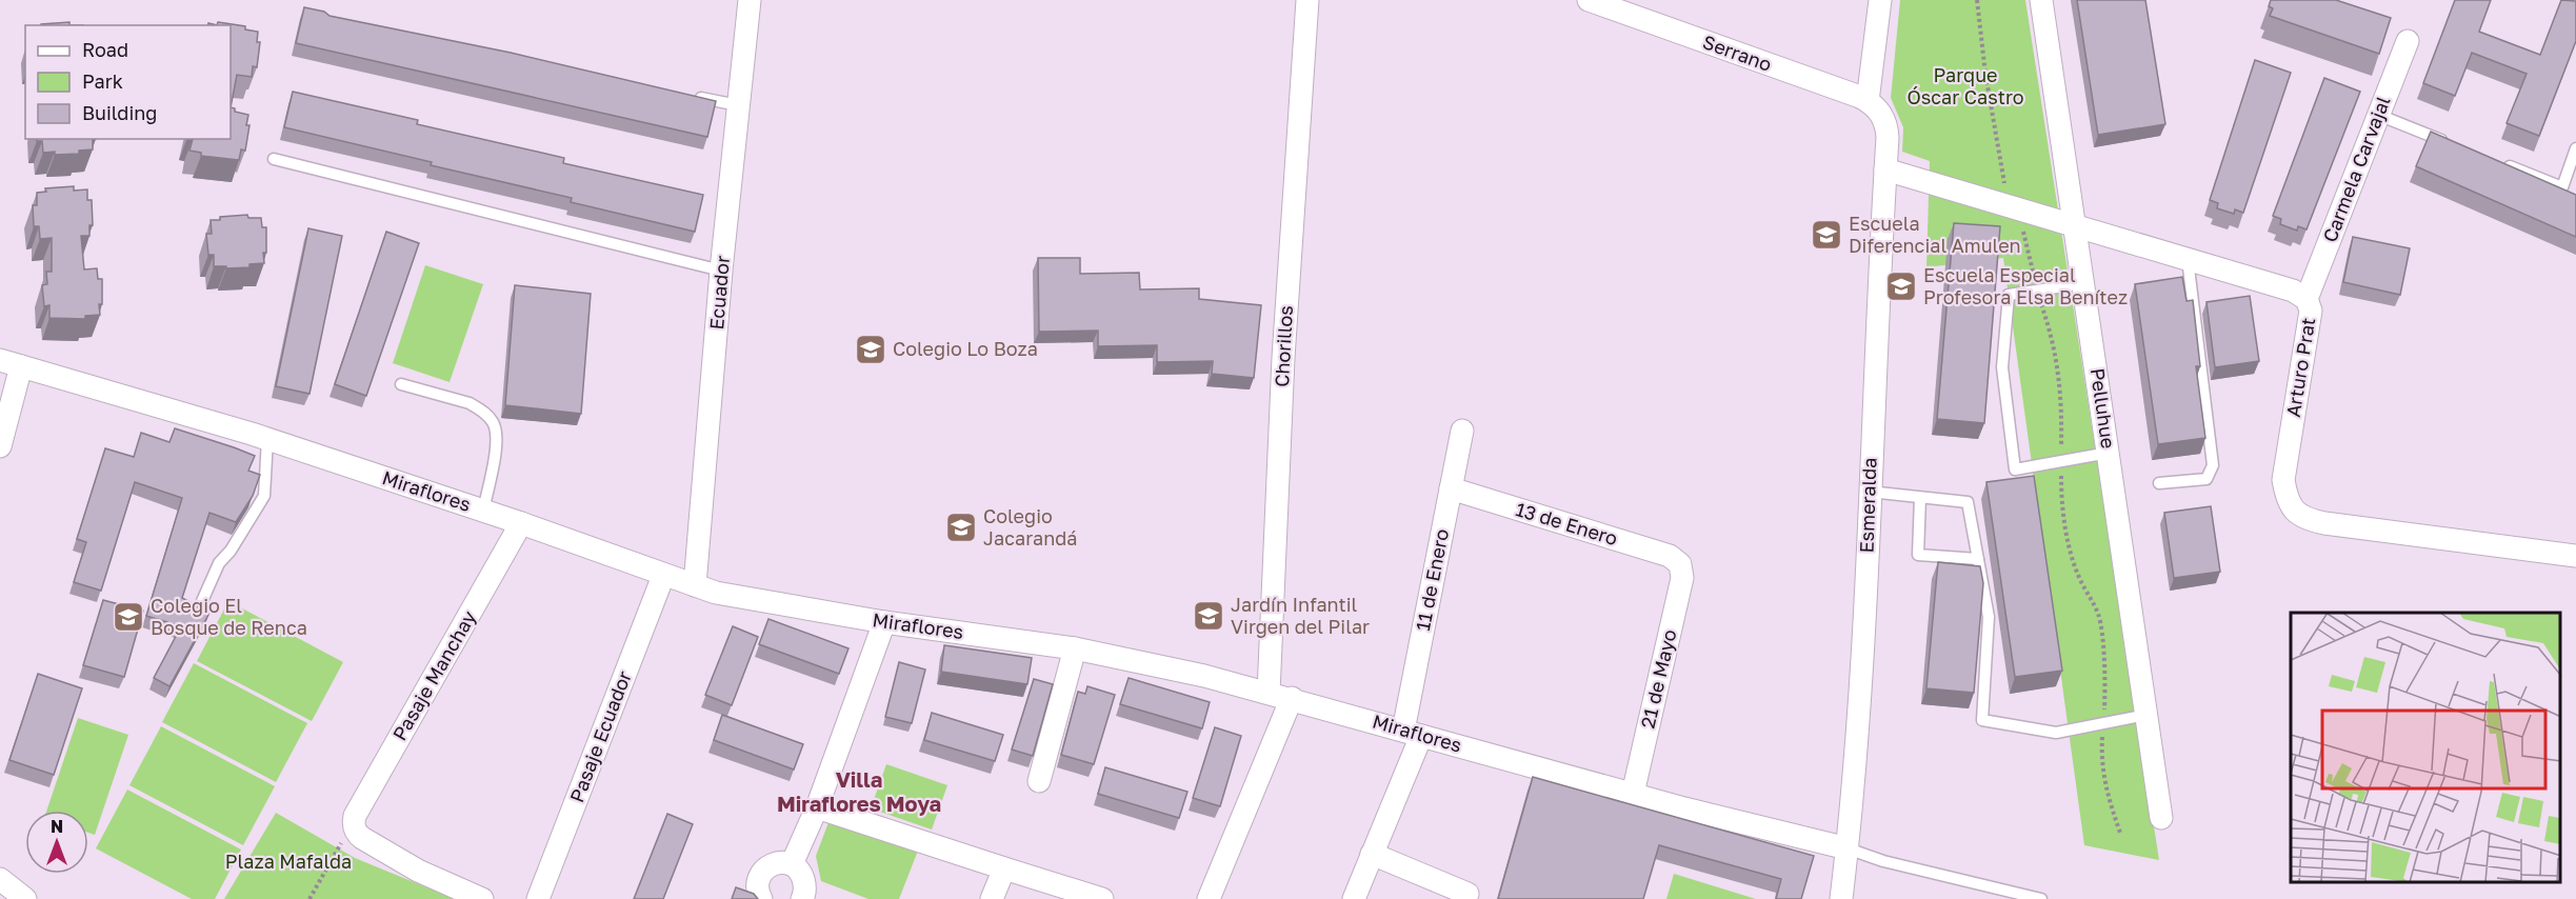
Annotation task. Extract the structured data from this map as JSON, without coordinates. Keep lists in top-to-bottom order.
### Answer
{
  "streets": {
    "street": [
      "Serrano",
      "Carmela Carvajal",
      "Ecuador",
      "Chorillos",
      "Arturo Prat",
      "Pelluhue",
      "Miraflores",
      "Esmeralda",
      "13 de Enero",
      "11 de Enero",
      "Pasaje Manchay",
      "21 de Mayo",
      "Pasaje Ecuador"
    ]
  },
  "crossings": [
    ["Serrano", "Esmeralda"],
    ["Carmela Carvajal", "Arturo Prat"],
    ["Ecuador", "Miraflores"],
    ["Chorillos", "Miraflores"],
    ["Arturo Prat", "Pelluhue"],
    ["Arturo Prat", "Esmeralda"],
    ["Miraflores", "Esmeralda"],
    ["Miraflores", "11 de Enero"],
    ["Miraflores", "Pasaje Manchay"],
    ["Miraflores", "21 de Mayo"],
    ["Miraflores", "Pasaje Ecuador"],
    ["13 de Enero", "11 de Enero"],
    ["13 de Enero", "21 de Mayo"]
  ],
  "districts": ["Villa Miraflores Moya"],
  "parks": ["Parque Óscar Castro", "Plaza Mafalda"],
  "places": {
    "school or university": [
      "Escuela Diferencial Amulen",
      "Escuela Especial Profesora Elsa Benítez",
      "Colegio Lo Boza",
      "Colegio Jacarandá",
      "Jardín Infantil Virgen del Pilar",
      "Colegio El Bosque de Renca"
    ]
  },
  "legend": ["Road", "Park", "Building"],
  "north": "top"
}
